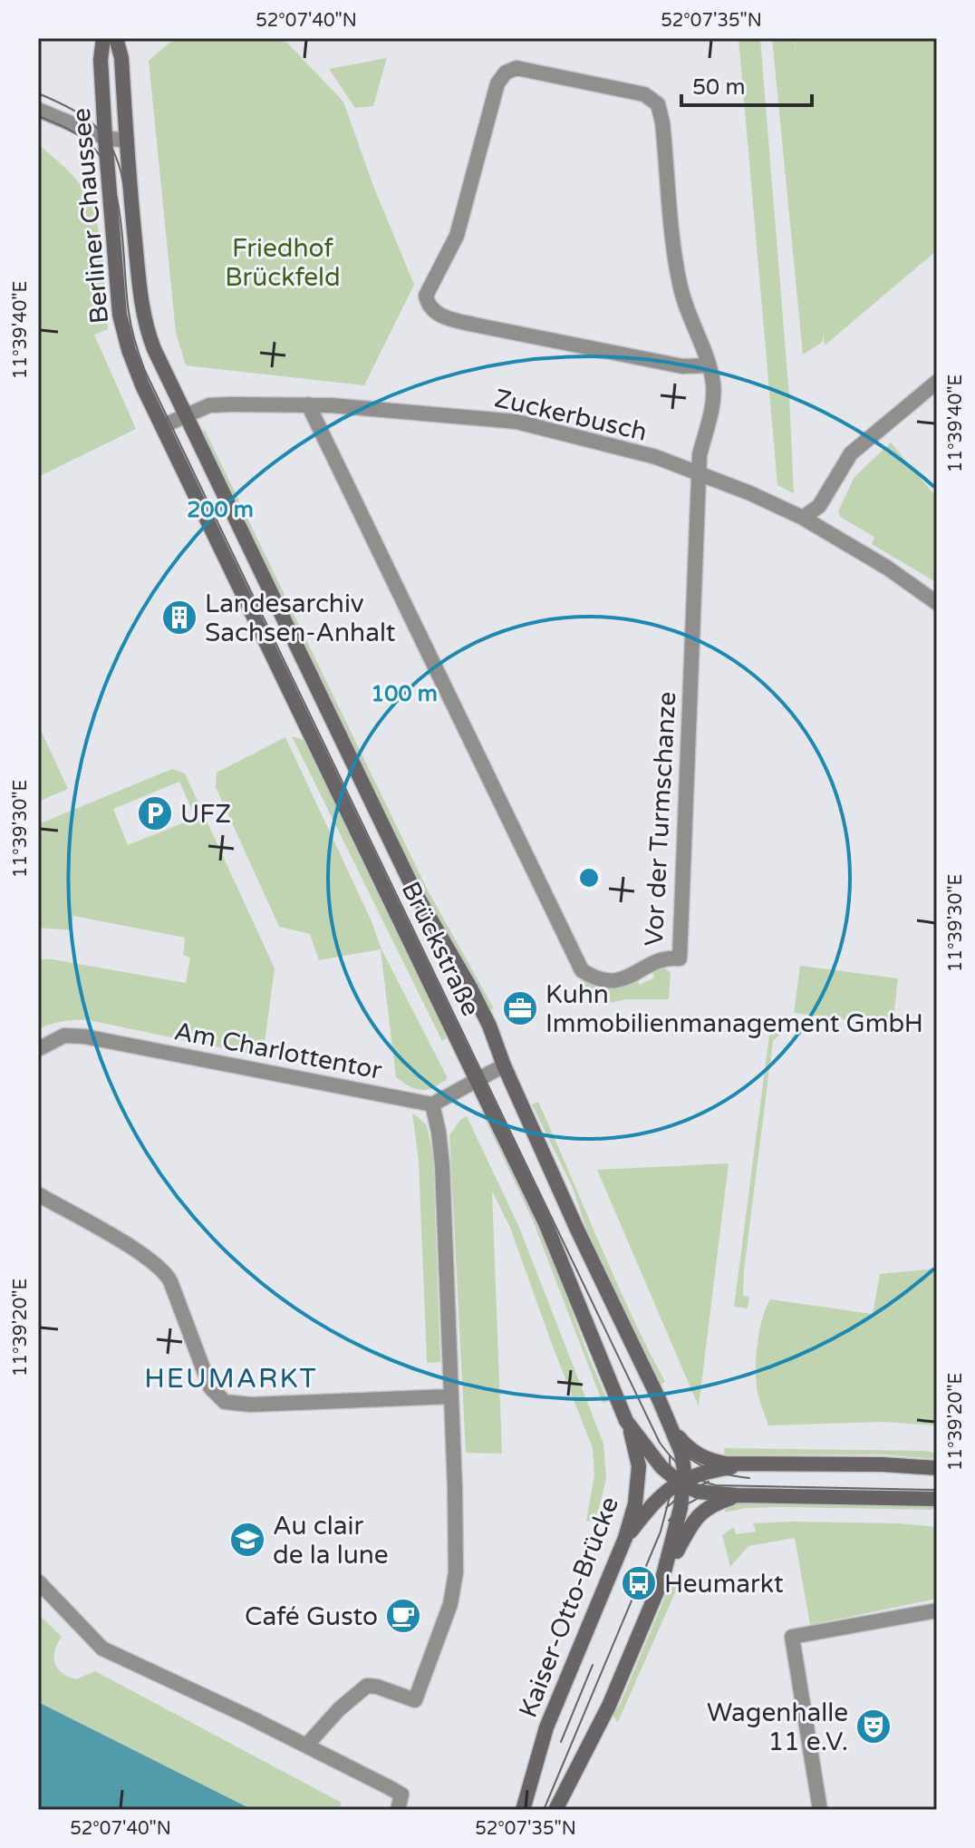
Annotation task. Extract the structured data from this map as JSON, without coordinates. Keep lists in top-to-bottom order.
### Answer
{
  "streets": {
    "main road": ["Berliner Chaussee", "Brückstraße", "Kaiser-Otto-Brücke"],
    "street": ["Zuckerbusch", "Vor der Turmschanze", "Am Charlottentor"]
  },
  "crossings": [
    ["Berliner Chaussee", "Zuckerbusch"],
    ["Berliner Chaussee", "Brückstraße"],
    ["Zuckerbusch", "Vor der Turmschanze"],
    ["Zuckerbusch", "Brückstraße"],
    ["Brückstraße", "Kaiser-Otto-Brücke"]
  ],
  "districts": ["HEUMARKT"],
  "parks": ["Friedhof Brückfeld"],
  "places": {
    "building": ["Landesarchiv Sachsen-Anhalt"],
    "parking": ["UFZ"],
    "office": ["Kuhn Immobilienmanagement GmbH"],
    "school or university": ["Au clair de la lune"],
    "bus stop": ["Heumarkt"],
    "cafe": ["Café Gusto"],
    "theatre": ["Wagenhalle 11 e.V."]
  },
  "scale_bar": "50 m",
  "coordinates": [
    "52°07'40\"N",
    "52°07'35\"N",
    "11°39'40\"E",
    "11°39'30\"E",
    "11°39'20\"E"
  ],
  "rings": ["200 m", "100 m"]
}
